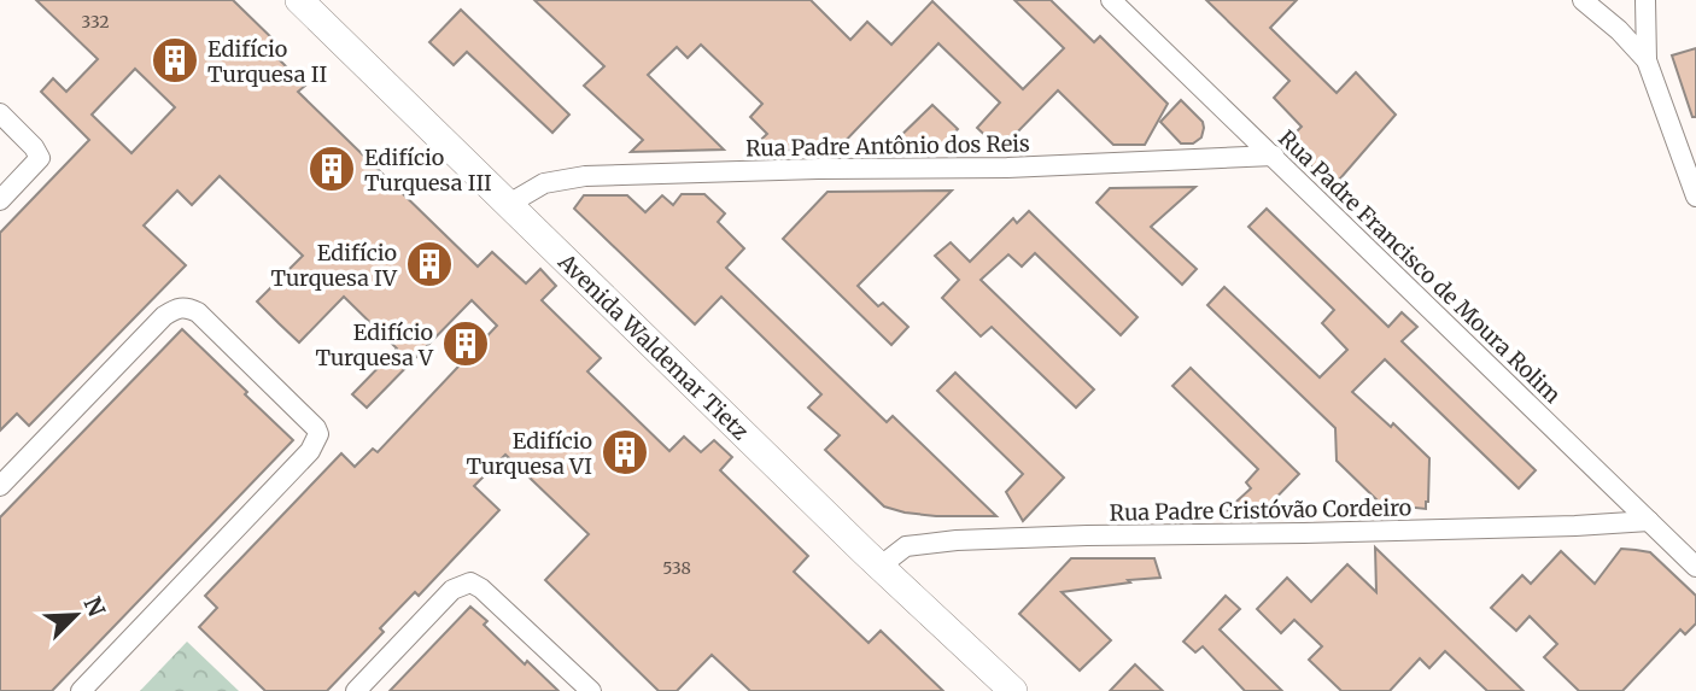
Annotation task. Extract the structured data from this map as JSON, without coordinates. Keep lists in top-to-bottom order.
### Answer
{
  "streets": {
    "street": [
      "Rua Padre Antônio dos Reis",
      "Rua Padre Francisco de Moura Rolim",
      "Avenida Waldemar Tietz",
      "Rua Padre Cristóvão Cordeiro"
    ]
  },
  "crossings": [
    ["Rua Padre Antônio dos Reis", "Rua Padre Francisco de Moura Rolim"],
    ["Rua Padre Antônio dos Reis", "Avenida Waldemar Tietz"],
    ["Rua Padre Francisco de Moura Rolim", "Rua Padre Cristóvão Cordeiro"],
    ["Avenida Waldemar Tietz", "Rua Padre Cristóvão Cordeiro"]
  ],
  "places": {
    "building": [
      "Edifício Turquesa II",
      "Edifício Turquesa III",
      "Edifício Turquesa IV",
      "Edifício Turquesa V",
      "Edifício Turquesa VI"
    ]
  },
  "house_numbers": ["332", "538"],
  "north": "top right"
}
